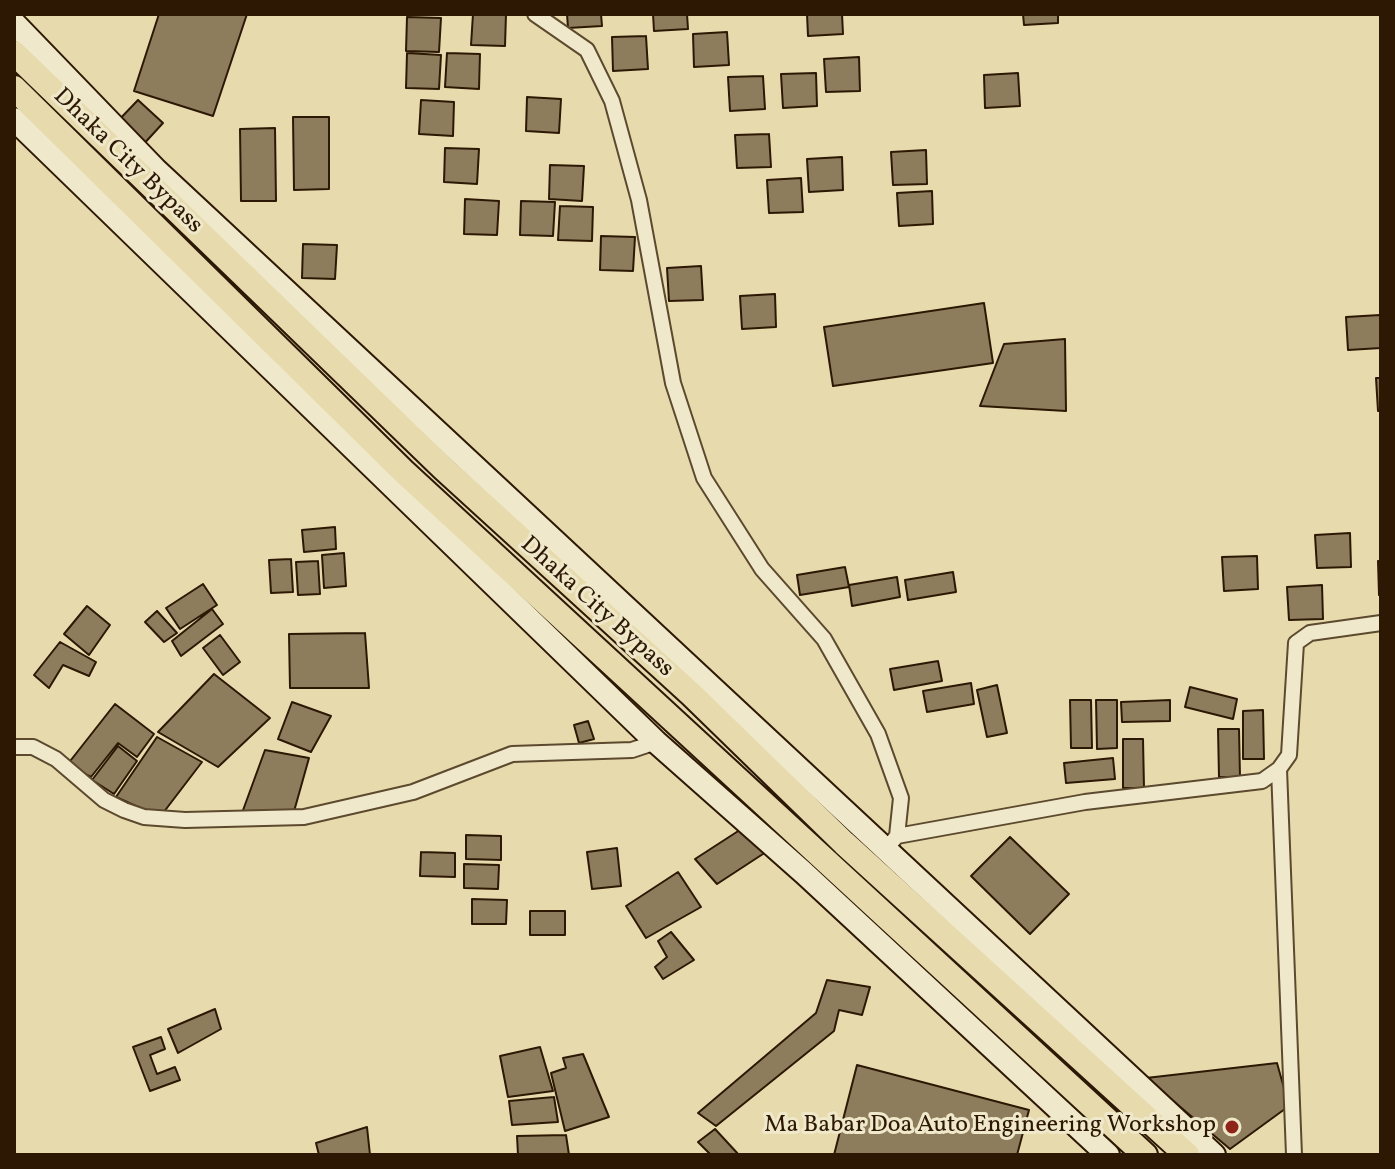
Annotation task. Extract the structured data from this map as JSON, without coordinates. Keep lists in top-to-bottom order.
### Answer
{
  "streets": {
    "highway": ["Dhaka City Bypass"]
  },
  "places": ["Ma Babar Doa Auto Engineering Workshop"]
}
